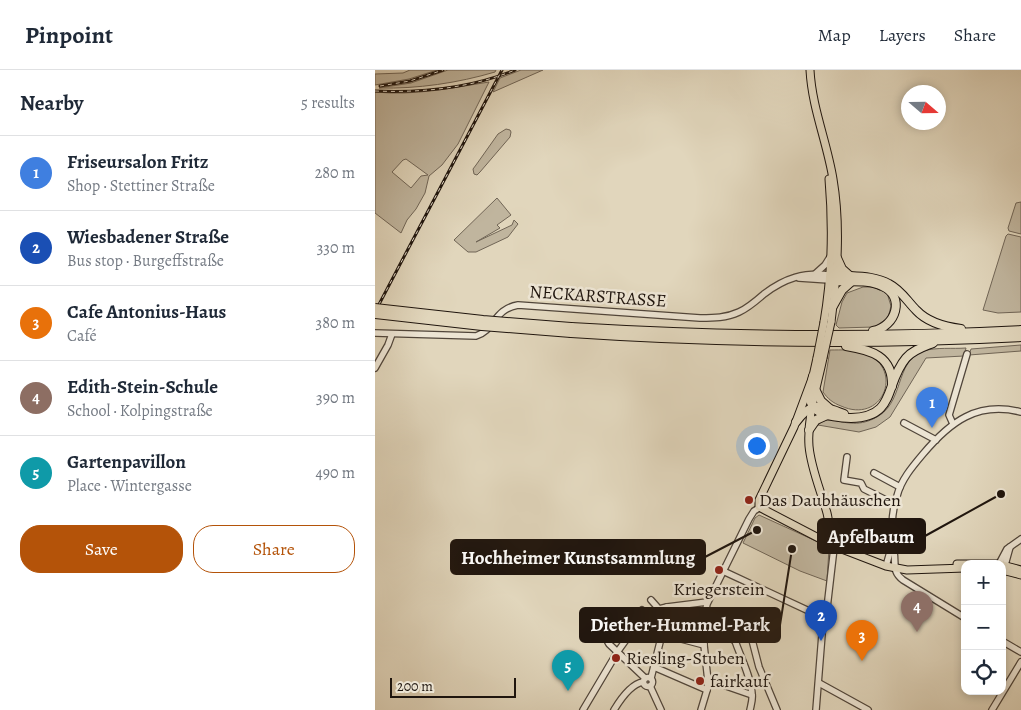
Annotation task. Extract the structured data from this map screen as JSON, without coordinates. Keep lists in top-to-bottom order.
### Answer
{
  "streets": {
    "street": ["NECKARSTRASSE"]
  },
  "places": [
    "Apfelbaum",
    "Das Daubhäuschen",
    "Hochheimer Kunstsammlung",
    "Diether-Hummel-Park",
    "Kriegerstein",
    "Riesling-Stuben",
    "fairkauf"
  ],
  "scale_bar": "200 m",
  "north": "right",
  "page": {
    "header": "Pinpoint",
    "nav": ["Map", "Layers", "Share"],
    "heading": ["Nearby", "5 results"],
    "list": [
      {
        "mark": "1",
        "name": "Friseursalon Fritz",
        "note": "Shop · Stettiner Straße",
        "value": "280 m"
      },
      {
        "mark": "2",
        "name": "Wiesbadener Straße",
        "note": "Bus stop · Burgeffstraße",
        "value": "330 m"
      },
      {
        "mark": "3",
        "name": "Cafe Antonius-Haus",
        "note": "Café",
        "value": "380 m"
      },
      {
        "mark": "4",
        "name": "Edith-Stein-Schule",
        "note": "School · Kolpingstraße",
        "value": "390 m"
      },
      {
        "mark": "5",
        "name": "Gartenpavillon",
        "note": "Place · Wintergasse",
        "value": "490 m"
      }
    ],
    "pins": [
      "1",
      "4",
      "2",
      "3",
      "5"
    ],
    "buttons": ["Save", "Share"],
    "map_buttons": ["+", "−"],
    "scale": "200 m"
  }
}
